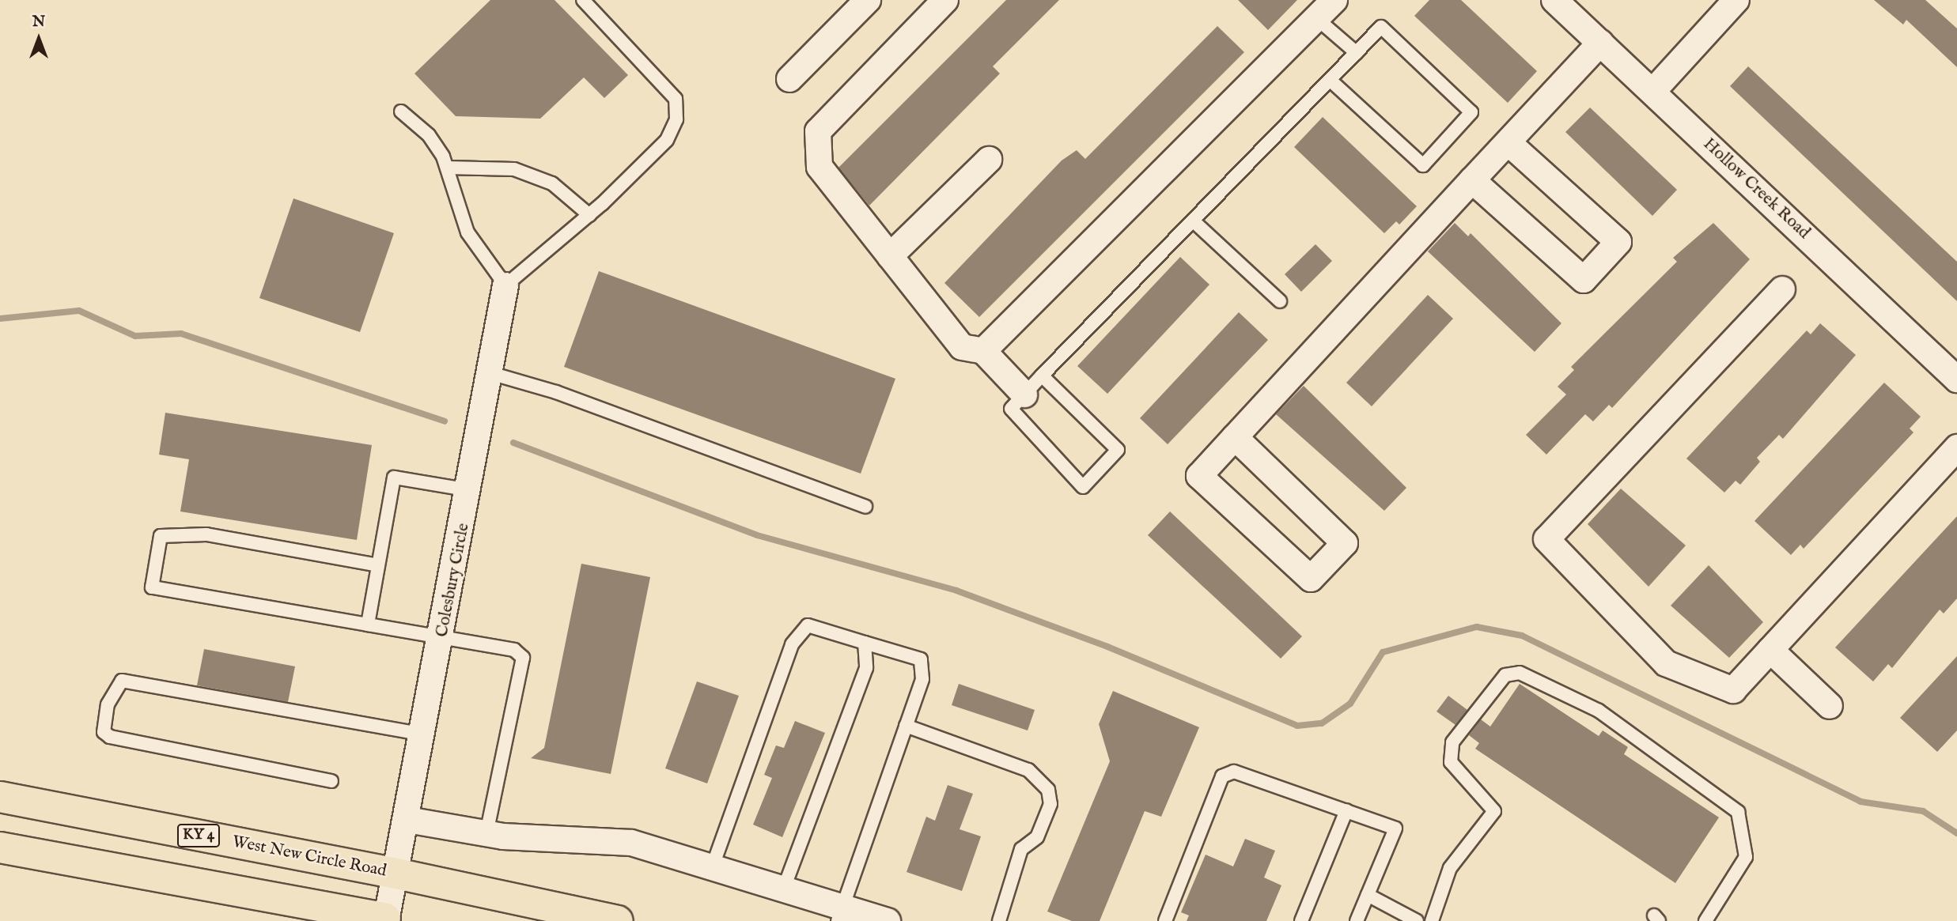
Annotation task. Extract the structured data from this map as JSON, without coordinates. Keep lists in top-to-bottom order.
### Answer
{
  "streets": {
    "highway": ["KY 4", "West New Circle Road"],
    "street": ["Hollow Creek Road", "Colesbury Circle"]
  },
  "crossings": [
    ["Colesbury Circle", "West New Circle Road"]
  ],
  "north": "top"
}
